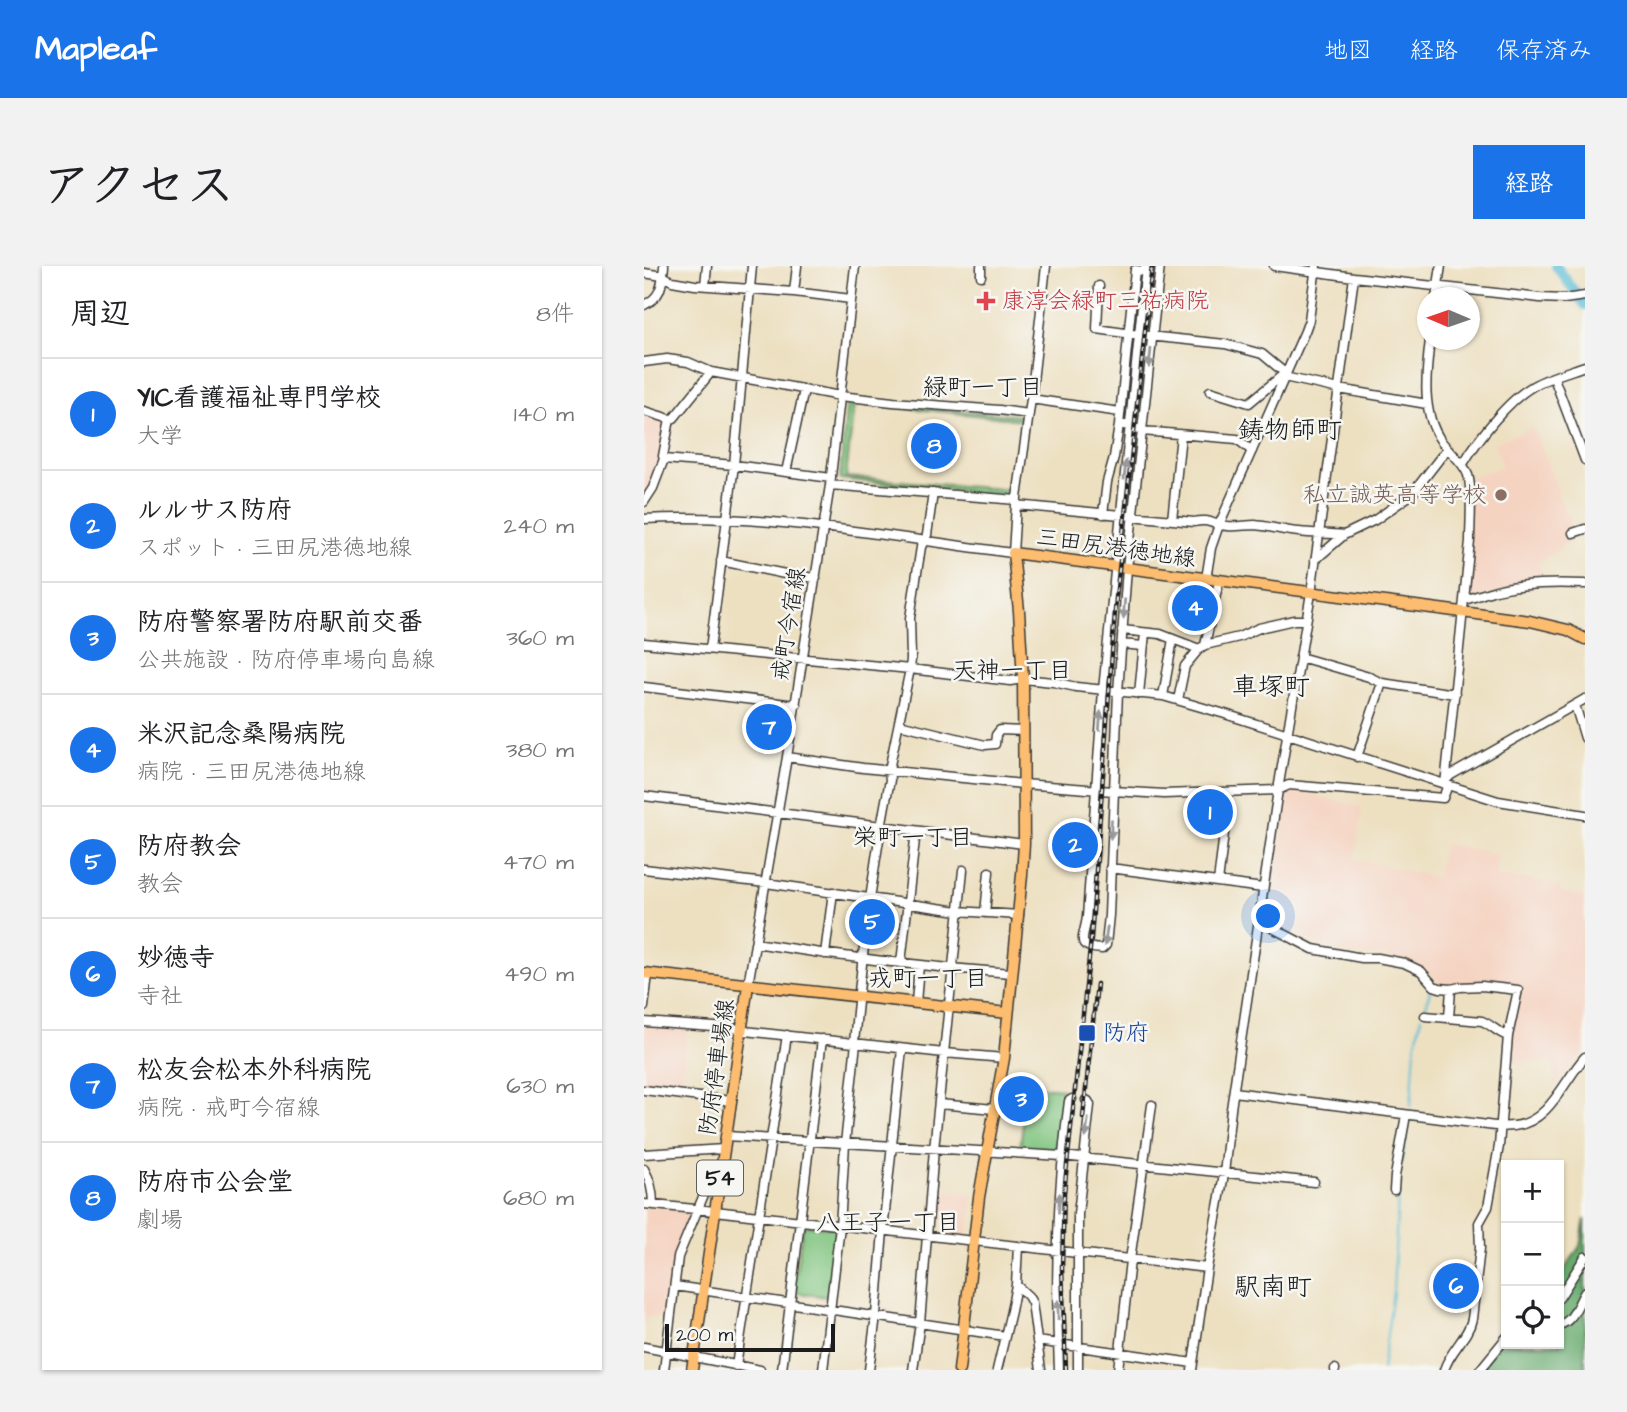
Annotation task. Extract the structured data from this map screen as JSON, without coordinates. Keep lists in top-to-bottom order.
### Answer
{
  "streets": {
    "main road": ["三田尻港徳地線", "防府停車場線", "54"],
    "street": ["戒町今宿線"]
  },
  "crossings": [
    ["三田尻港徳地線", "防府停車場線"],
    ["戒町今宿線", "防府停車場線"]
  ],
  "districts": [
    "緑町一丁目",
    "鋳物師町",
    "天神一丁目",
    "車塚町",
    "栄町一丁目",
    "戎町一丁目",
    "八王子一丁目",
    "駅南町"
  ],
  "places": {
    "health": ["康淳会緑町三祐病院"],
    "other": ["私立誠英高等学校"],
    "transit": ["防府"]
  },
  "scale_bar": "200 m",
  "north": "left",
  "page": {
    "header": "Mapleaf",
    "nav": ["地図", "経路", "保存済み"],
    "title": "アクセス",
    "buttons": "経路",
    "heading": ["周辺", "8件"],
    "list": [
      {
        "mark": "1",
        "name": "YIC看護福祉専門学校",
        "note": "大学",
        "value": "140 m"
      },
      {
        "mark": "2",
        "name": "ルルサス防府",
        "note": "スポット · 三田尻港徳地線",
        "value": "240 m"
      },
      {
        "mark": "3",
        "name": "防府警察署防府駅前交番",
        "note": "公共施設 · 防府停車場向島線",
        "value": "360 m"
      },
      {
        "mark": "4",
        "name": "米沢記念桑陽病院",
        "note": "病院 · 三田尻港徳地線",
        "value": "380 m"
      },
      {
        "mark": "5",
        "name": "防府教会",
        "note": "教会",
        "value": "470 m"
      },
      {
        "mark": "6",
        "name": "妙徳寺",
        "note": "寺社",
        "value": "490 m"
      },
      {
        "mark": "7",
        "name": "松友会松本外科病院",
        "note": "病院 · 戒町今宿線",
        "value": "630 m"
      },
      {
        "mark": "8",
        "name": "防府市公会堂",
        "note": "劇場",
        "value": "680 m"
      }
    ],
    "pins": [
      "8",
      "4",
      "7",
      "1",
      "2",
      "5",
      "3",
      "6"
    ],
    "map_buttons": ["+", "−"],
    "scale": "200 m"
  }
}
